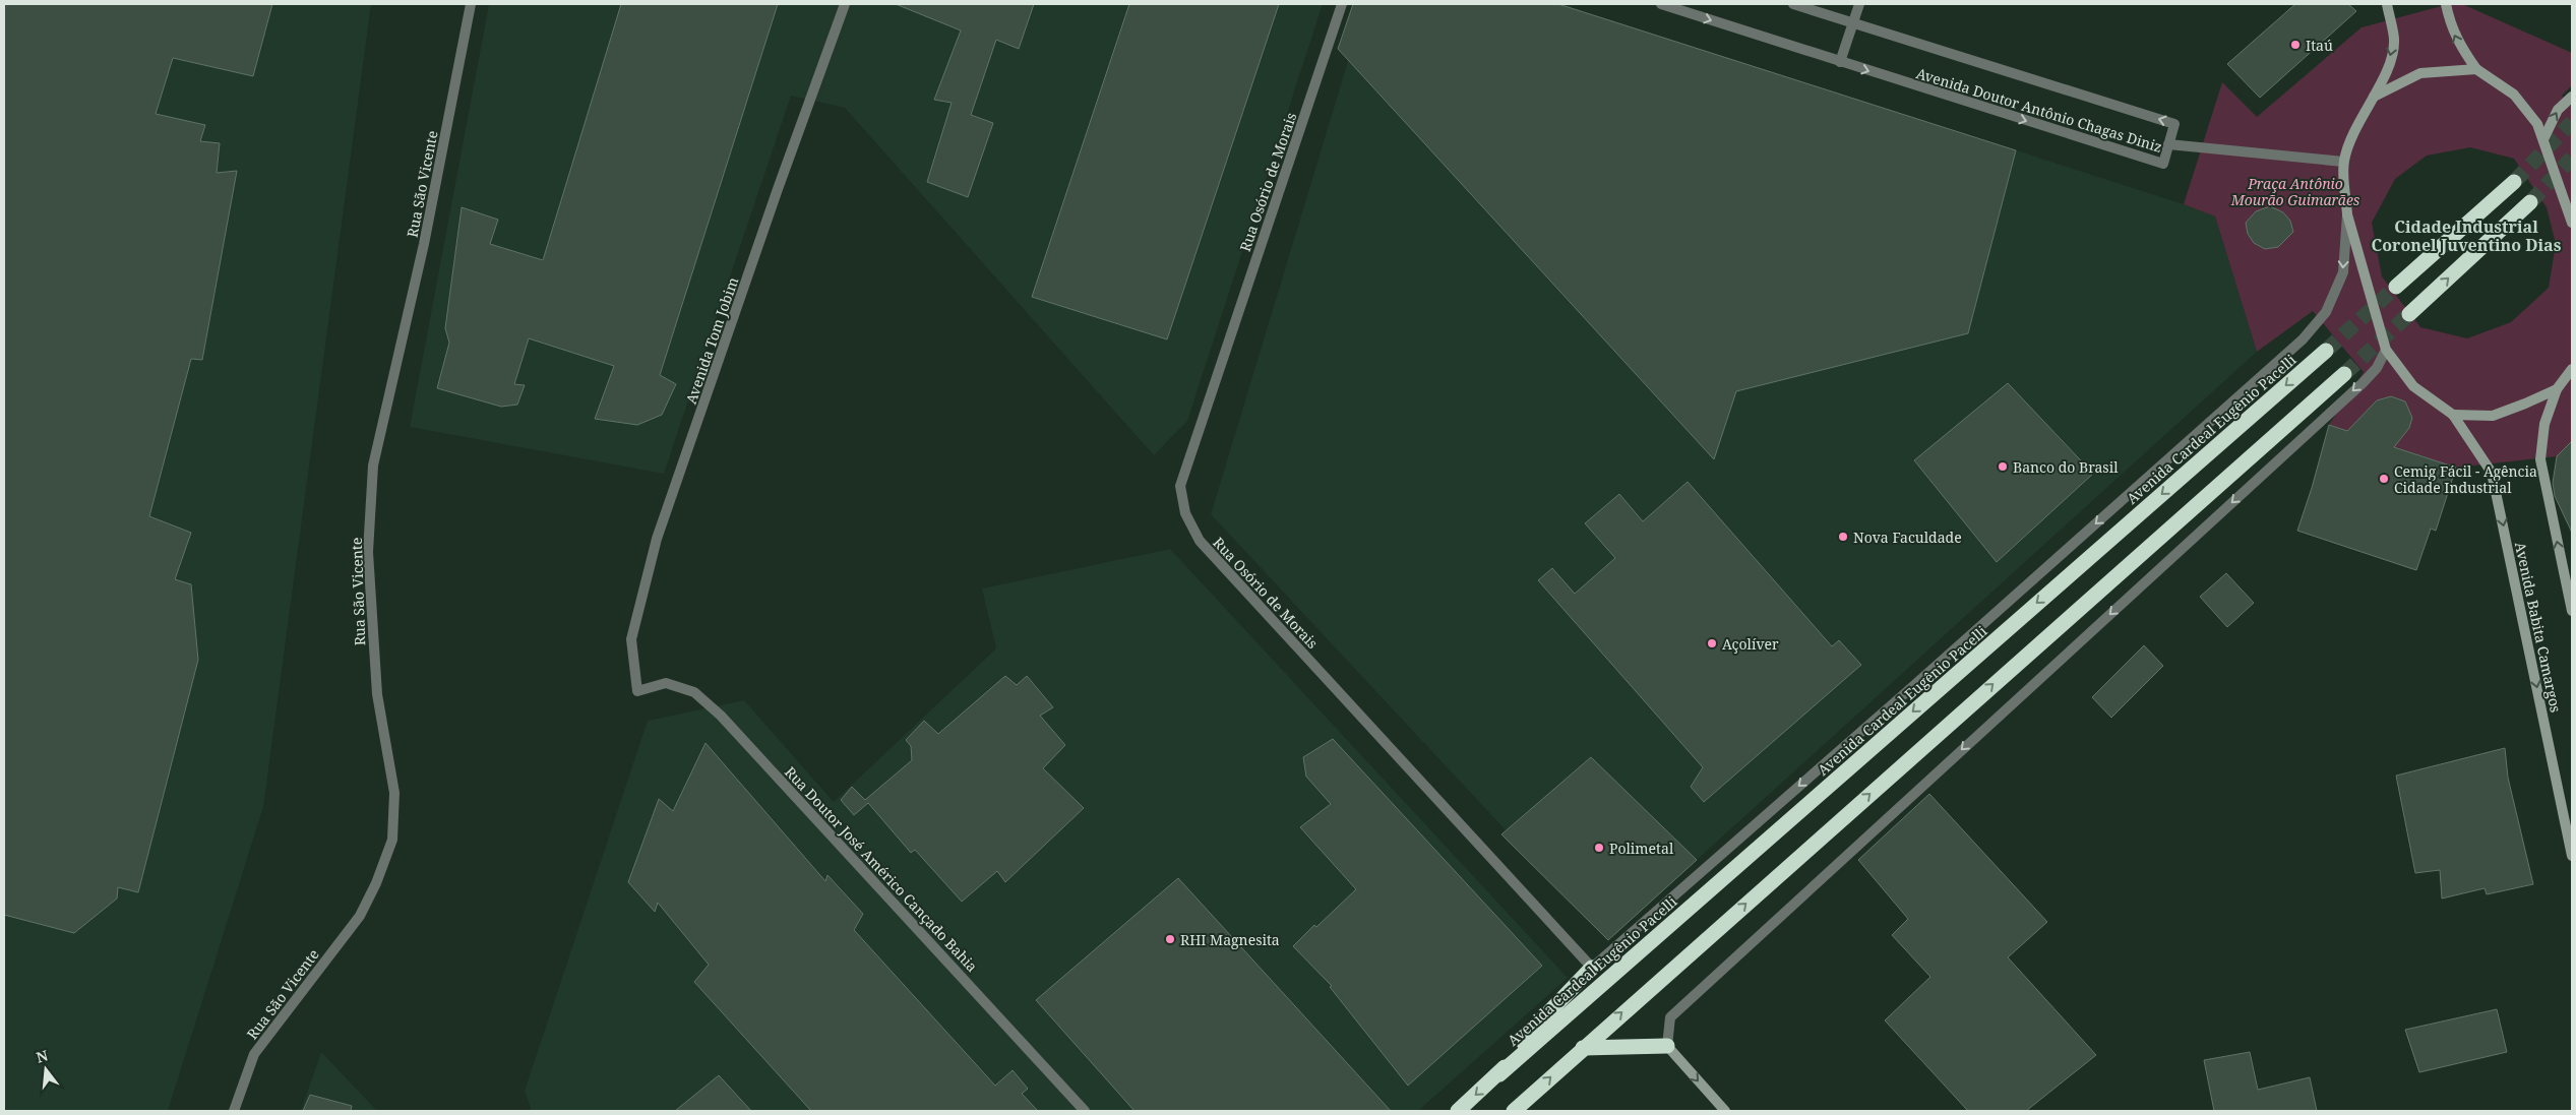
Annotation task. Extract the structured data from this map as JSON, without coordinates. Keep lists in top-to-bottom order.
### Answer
{
  "streets": {
    "highway": ["Avenida Cardeal Eugênio Pacelli"],
    "main road": ["Avenida Babita Camargos"],
    "street": [
      "Avenida Doutor Antônio Chagas Diniz",
      "Rua Osório de Morais",
      "Rua São Vicente",
      "Avenida Tom Jobim",
      "Rua Doutor José Américo Cançado Bahia"
    ]
  },
  "crossings": [
    ["Rua Osório de Morais", "Avenida Cardeal Eugênio Pacelli"],
    ["Avenida Tom Jobim", "Rua Doutor José Américo Cançado Bahia"]
  ],
  "districts": ["Cidade Industrial Coronel Juventino Dias"],
  "parks": ["Praça Antônio Mourão Guimarães"],
  "places": [
    "Itaú",
    "Banco do Brasil",
    "Cemig Fácil - Agência Cidade Industrial",
    "Nova Faculdade",
    "Açolíver",
    "Polimetal",
    "RHI Magnesita"
  ],
  "north": "top"
}
